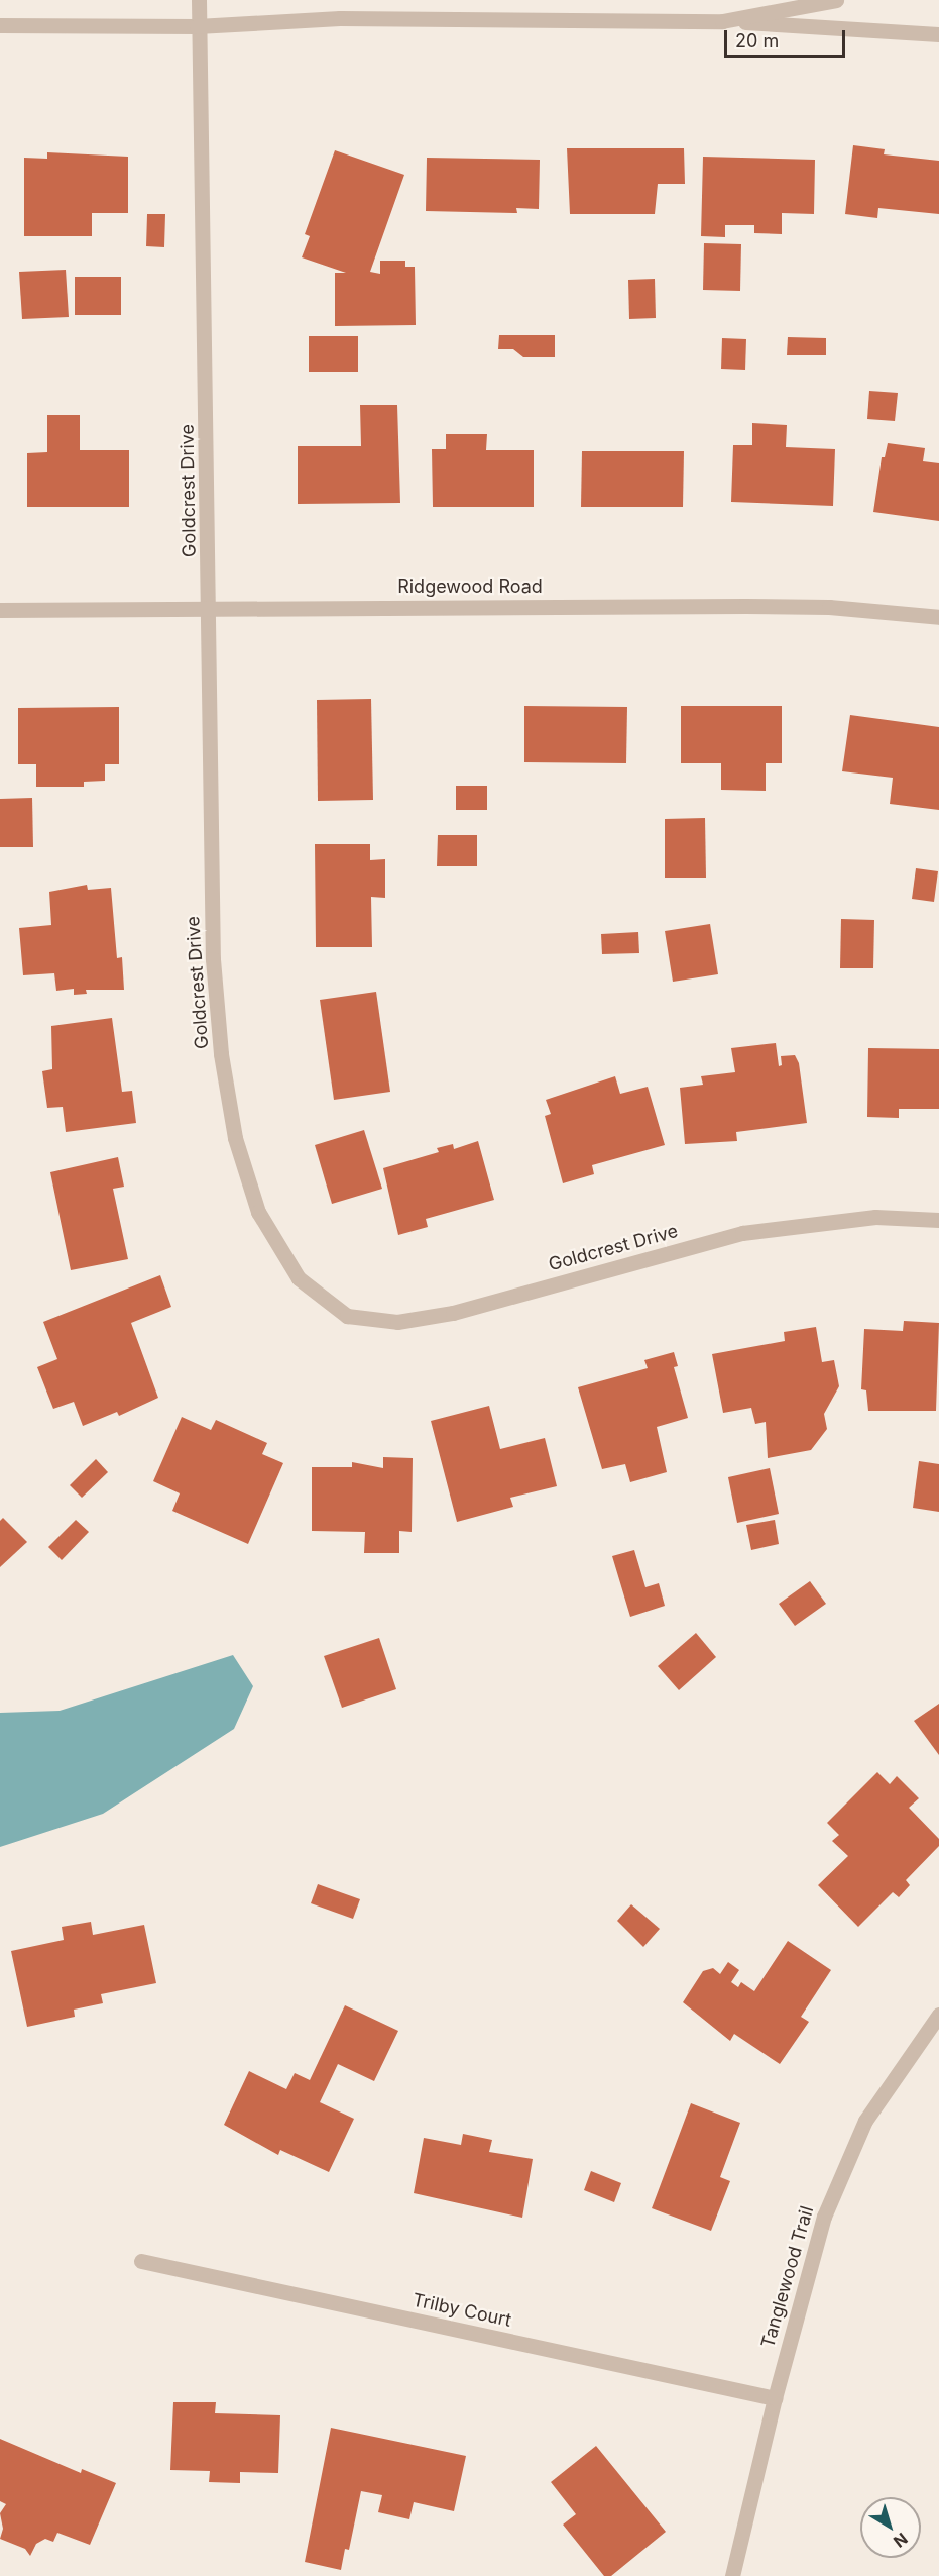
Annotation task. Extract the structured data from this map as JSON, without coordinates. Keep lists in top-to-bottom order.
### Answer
{
  "streets": {
    "street": [
      "Goldcrest Drive",
      "Ridgewood Road",
      "Tanglewood Trail",
      "Trilby Court"
    ]
  },
  "crossings": [
    ["Goldcrest Drive", "Ridgewood Road"],
    ["Tanglewood Trail", "Trilby Court"]
  ],
  "scale_bar": "20 m",
  "north": "bottom right"
}
